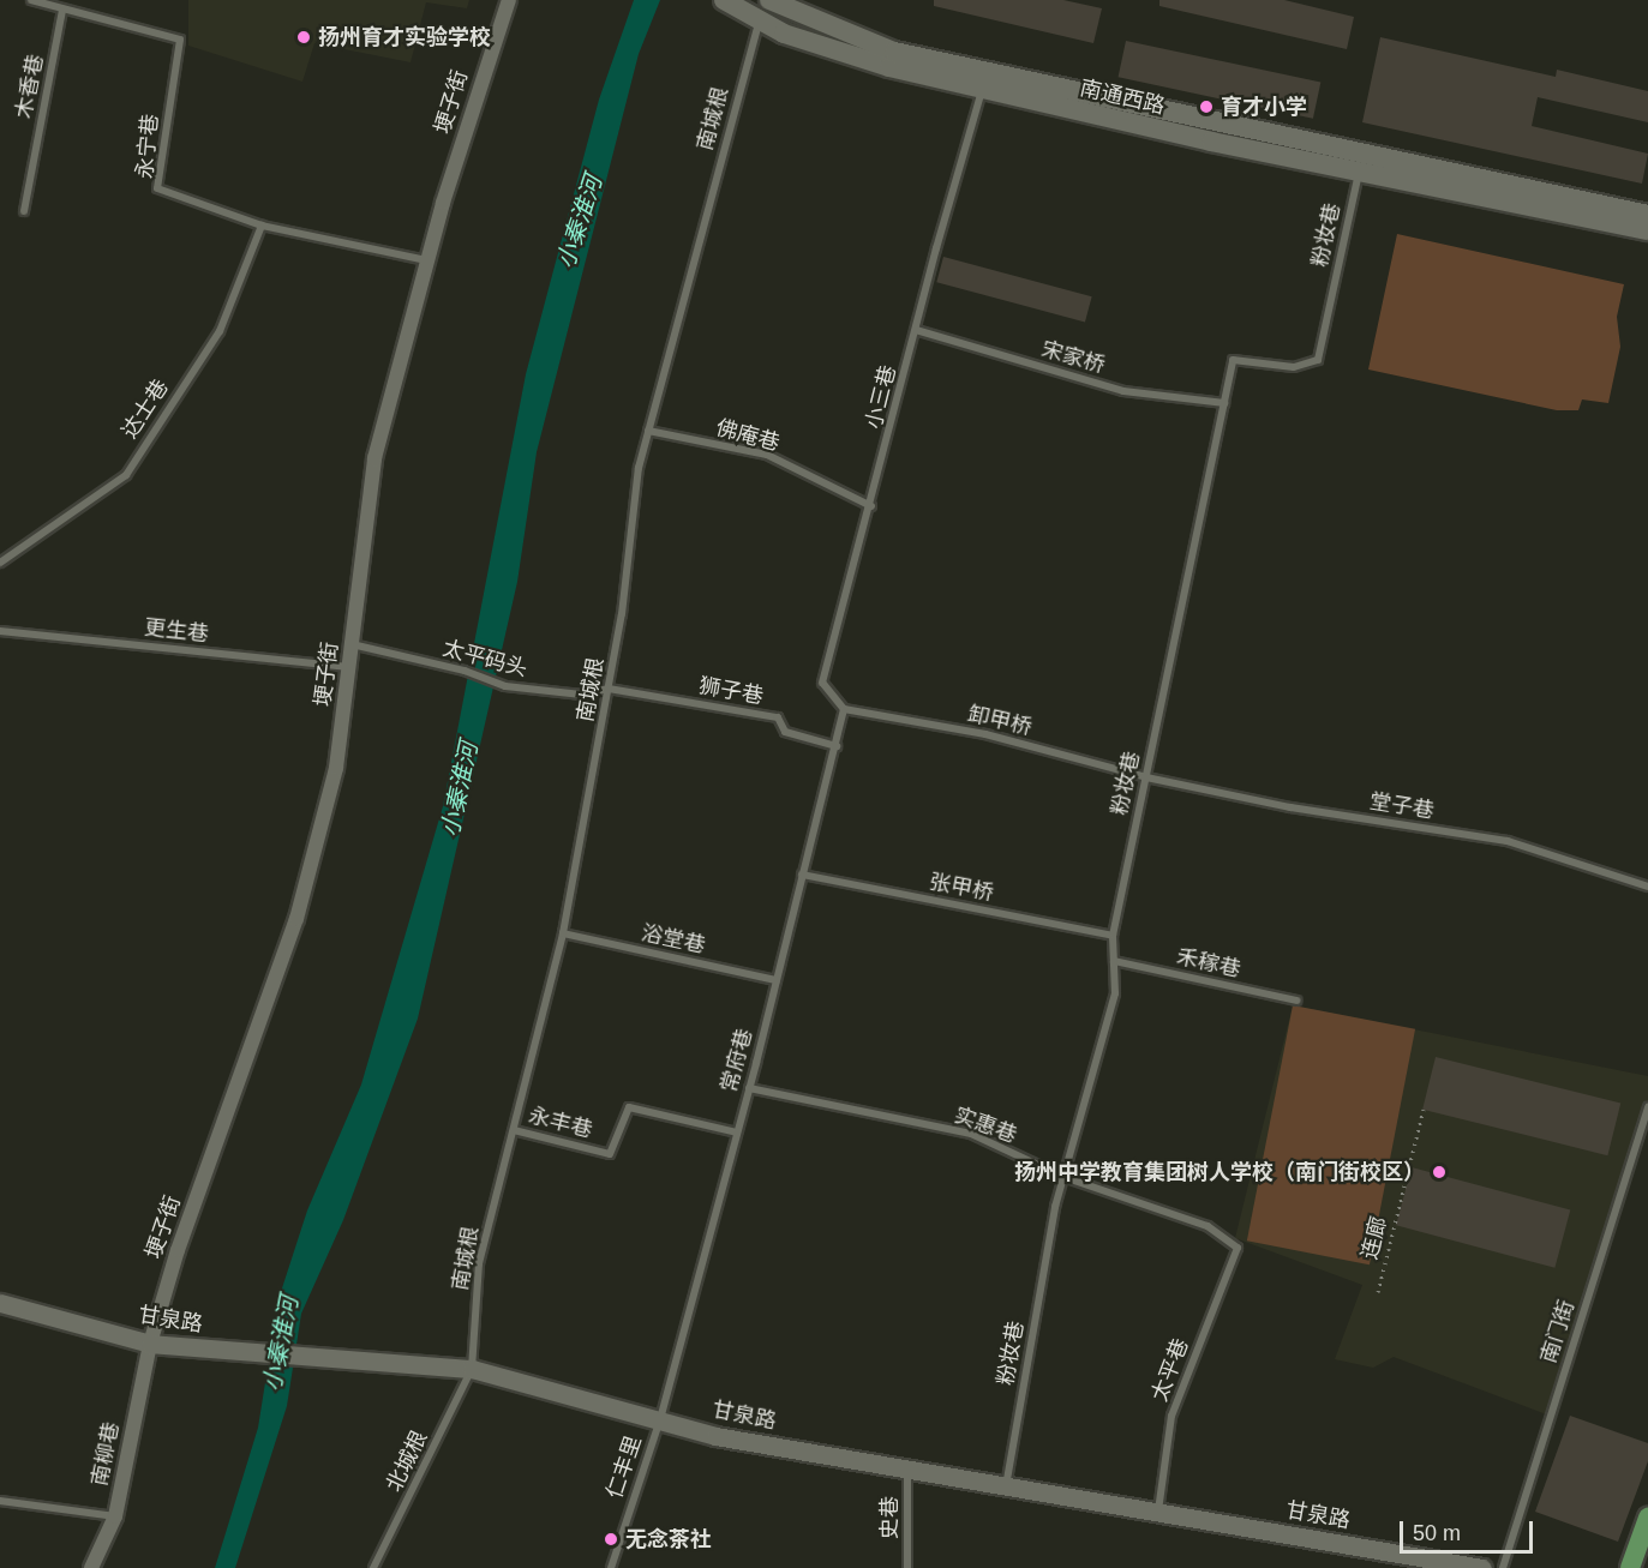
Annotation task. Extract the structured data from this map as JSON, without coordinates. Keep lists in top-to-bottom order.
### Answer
{
  "streets": {
    "main road": ["南通西路"],
    "street": ["埂子街", "甘泉路", "南柳巷"],
    "lane": [
      "木香巷",
      "南城根",
      "永宁巷",
      "粉妆巷",
      "宋家桥",
      "小三巷",
      "达士巷",
      "佛庵巷",
      "更生巷",
      "太平码头",
      "狮子巷",
      "卸甲桥",
      "堂子巷",
      "张甲桥",
      "浴堂巷",
      "禾稼巷",
      "常府巷",
      "永丰巷",
      "实惠巷",
      "南门街",
      "太平巷",
      "北城根",
      "仁丰里",
      "史巷"
    ],
    "path": ["连廊"]
  },
  "crossings": [
    ["木香巷", "永宁巷"],
    ["南通西路", "南城根"],
    ["南通西路", "粉妆巷"],
    ["南通西路", "小三巷"],
    ["埂子街", "永宁巷"],
    ["埂子街", "更生巷"],
    ["埂子街", "太平码头"],
    ["埂子街", "甘泉路"],
    ["埂子街", "南柳巷"],
    ["南城根", "佛庵巷"],
    ["南城根", "太平码头"],
    ["南城根", "狮子巷"],
    ["南城根", "浴堂巷"],
    ["南城根", "永丰巷"],
    ["南城根", "甘泉路"],
    ["南城根", "北城根"],
    ["永宁巷", "达士巷"],
    ["粉妆巷", "宋家桥"],
    ["粉妆巷", "卸甲桥"],
    ["粉妆巷", "堂子巷"],
    ["粉妆巷", "张甲桥"],
    ["粉妆巷", "禾稼巷"],
    ["粉妆巷", "实惠巷"],
    ["粉妆巷", "甘泉路"],
    ["宋家桥", "小三巷"],
    ["小三巷", "佛庵巷"],
    ["小三巷", "卸甲桥"],
    ["小三巷", "常府巷"],
    ["太平码头", "狮子巷"],
    ["狮子巷", "常府巷"],
    ["卸甲桥", "堂子巷"],
    ["卸甲桥", "常府巷"],
    ["张甲桥", "常府巷"],
    ["浴堂巷", "常府巷"],
    ["常府巷", "永丰巷"],
    ["常府巷", "实惠巷"],
    ["常府巷", "甘泉路"],
    ["常府巷", "仁丰里"],
    ["实惠巷", "太平巷"],
    ["甘泉路", "太平巷"],
    ["甘泉路", "南柳巷"],
    ["甘泉路", "北城根"],
    ["甘泉路", "仁丰里"],
    ["甘泉路", "史巷"]
  ],
  "water": ["小秦淮河"],
  "places": [
    "扬州育才实验学校",
    "育才小学",
    "扬州中学教育集团树人学校（南门街校区）",
    "无念茶社"
  ],
  "scale_bar": "50 m"
}
